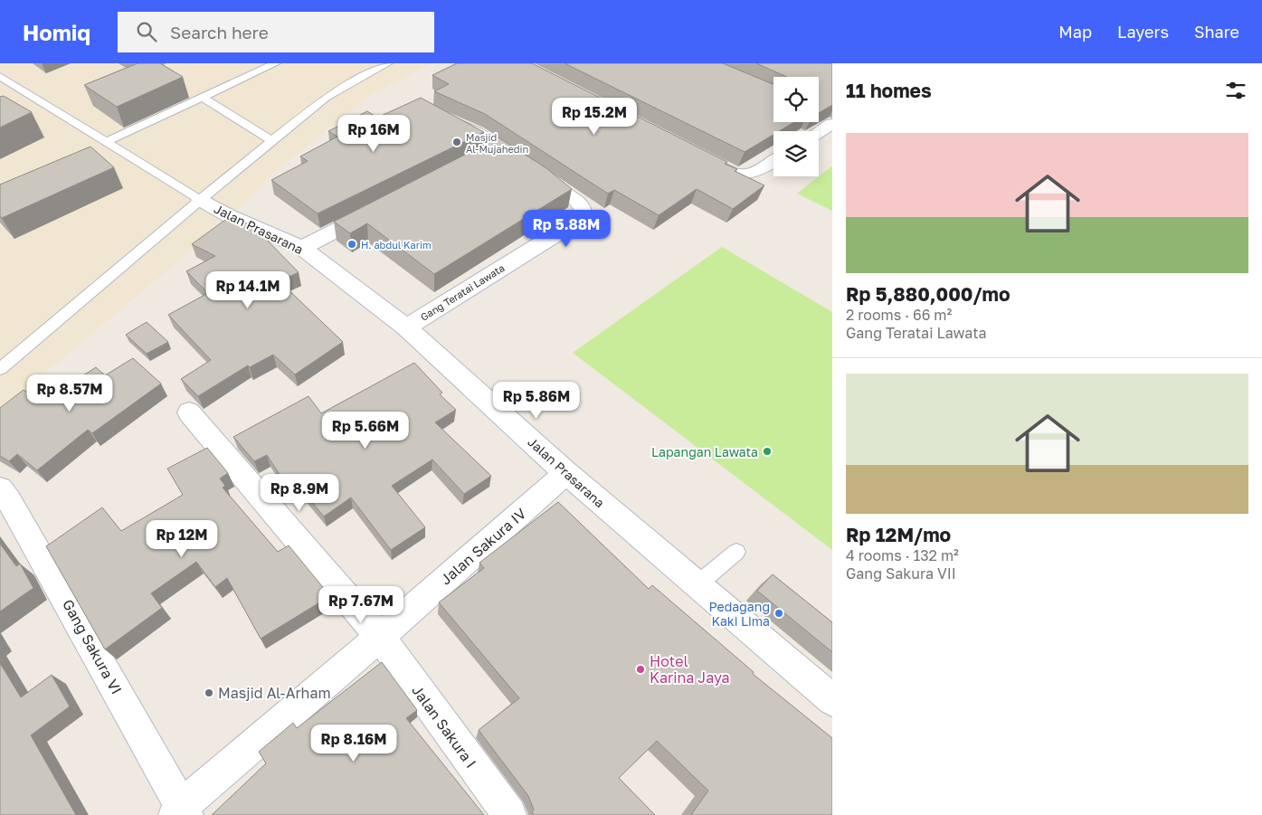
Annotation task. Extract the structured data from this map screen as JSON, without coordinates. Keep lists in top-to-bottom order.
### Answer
{
  "streets": {
    "street": [
      "Jalan Prasarana",
      "Gang Teratai Lawata",
      "Jalan Sakura IV",
      "Gang Sakura VI",
      "Jalan Sakura I"
    ]
  },
  "crossings": [
    ["Jalan Prasarana", "Gang Teratai Lawata"],
    ["Jalan Prasarana", "Jalan Sakura IV"],
    ["Jalan Sakura IV", "Gang Sakura VI"],
    ["Jalan Sakura IV", "Jalan Sakura I"]
  ],
  "places": [
    "Masjid Al-Mujahedin",
    "H. abdul Karim",
    "Lapangan Lawata",
    "Pedagang Kaki Lima",
    "Hotel Karina Jaya",
    "Masjid Al-Arham"
  ],
  "page": {
    "header": "Homiq",
    "search": "Search here",
    "nav": ["Map", "Layers", "Share"],
    "heading": "11 homes",
    "price": [
      "Rp 15.2M",
      "Rp 16M",
      "Rp 5.88M",
      "Rp 14.1M",
      "Rp 8.57M",
      "Rp 5.86M",
      "Rp 5.66M",
      "Rp 8.9M",
      "Rp 12M",
      "Rp 7.67M",
      "Rp 8.16M"
    ],
    "list": [
      {
        "name": "Rp 5,880,000/mo",
        "note": "2 rooms · 66 m² · Gang Teratai Lawata"
      },
      {
        "name": "Rp 12M/mo",
        "note": "4 rooms · 132 m² · Gang Sakura VII"
      }
    ]
  }
}
